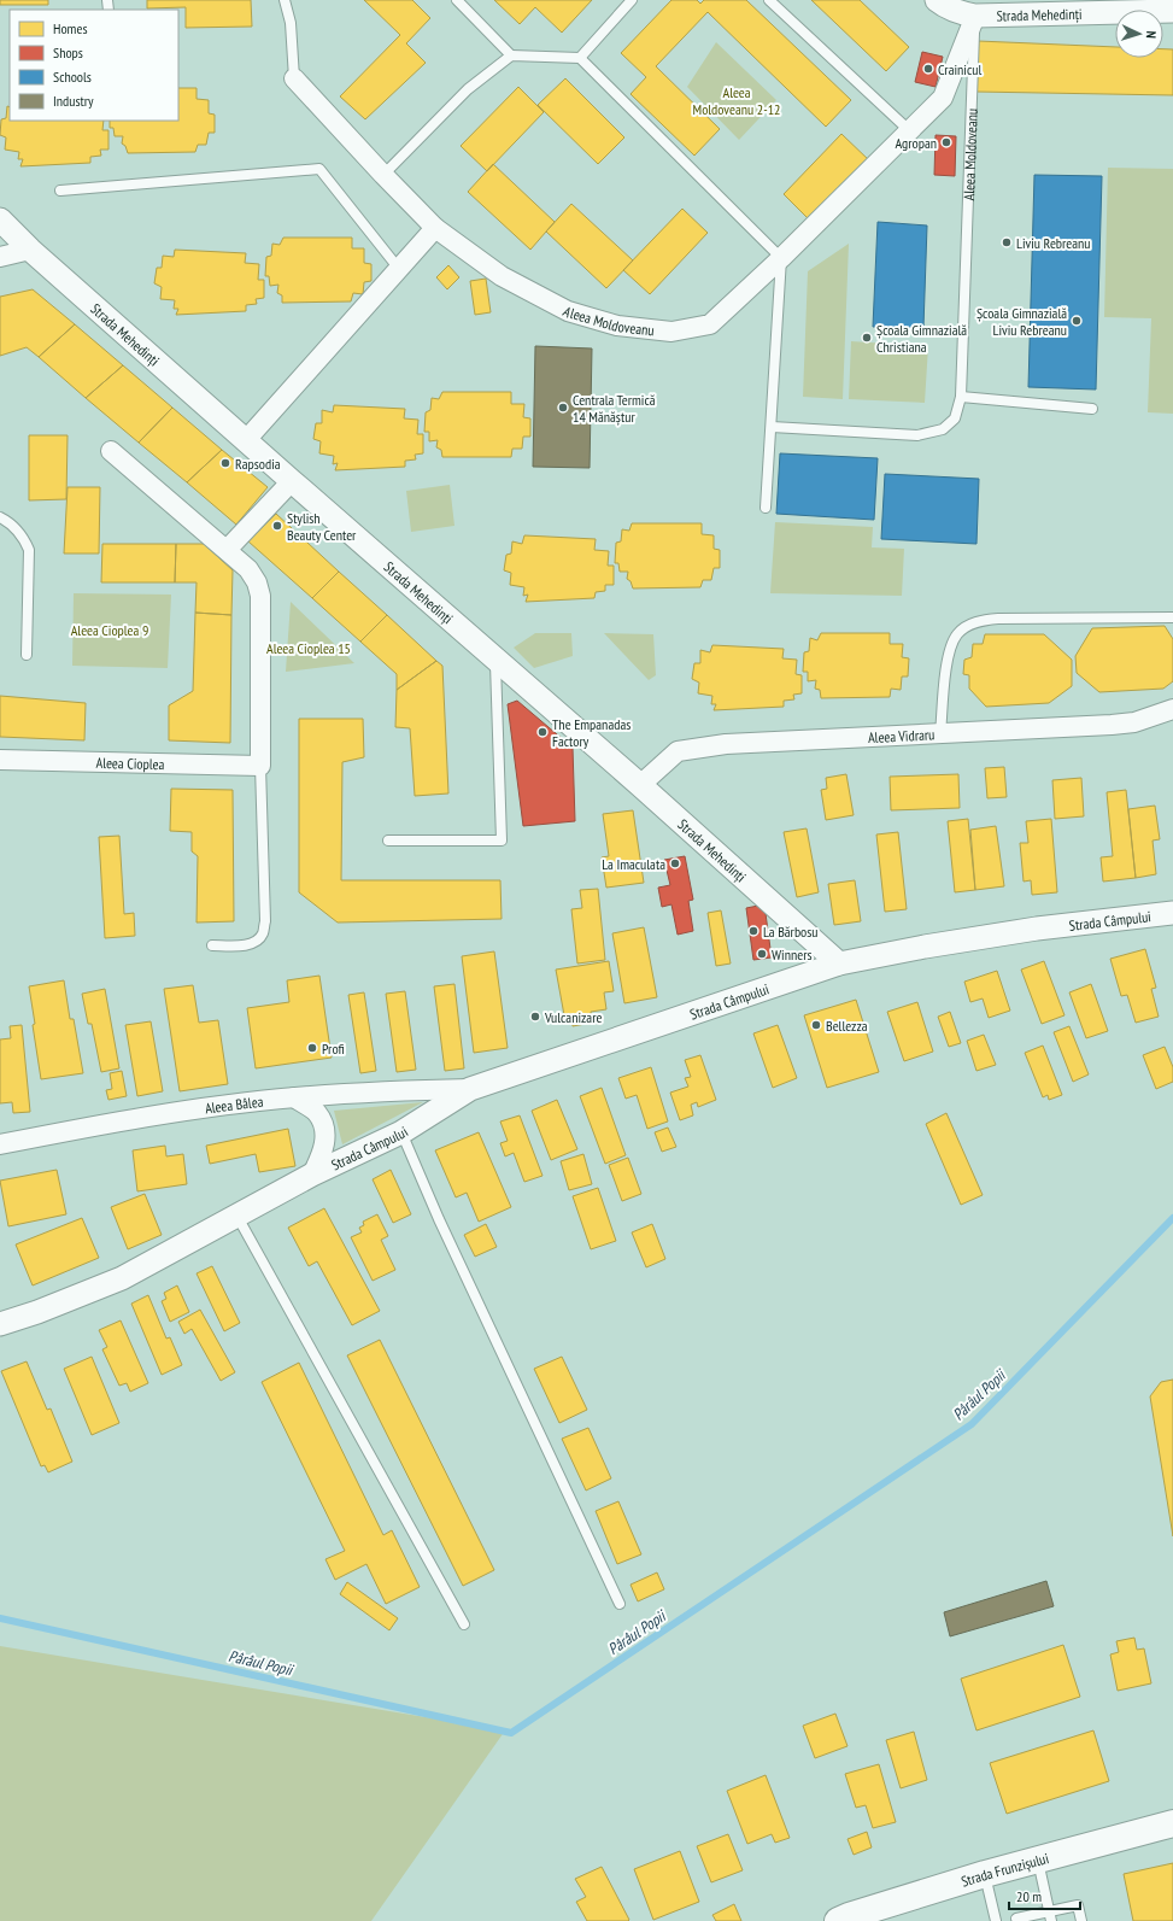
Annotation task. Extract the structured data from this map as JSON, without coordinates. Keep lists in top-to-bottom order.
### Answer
{
  "streets": {
    "main road": ["Strada Frunzișului"],
    "street": [
      "Strada Mehedinți",
      "Aleea Moldoveanu",
      "Aleea Vidraru",
      "Aleea Cioplea",
      "Strada Câmpului",
      "Aleea Bâlea"
    ]
  },
  "crossings": [
    ["Strada Mehedinți", "Aleea Moldoveanu"],
    ["Strada Mehedinți", "Aleea Vidraru"],
    ["Strada Mehedinți", "Strada Câmpului"],
    ["Strada Câmpului", "Aleea Bâlea"]
  ],
  "water": ["Pârâul Popii"],
  "parks": ["Aleea Moldoveanu 2-12", "Aleea Cioplea 9", "Aleea Cioplea 15"],
  "places": [
    "Crainicul",
    "Agropan",
    "Liviu Rebreanu",
    "Școala Gimnazială Liviu Rebreanu",
    "Școala Gimnazială Christiana",
    "Centrala Termică 14 Mănăștur",
    "Rapsodia",
    "Stylish Beauty Center",
    "The Empanadas Factory",
    "La Imaculata",
    "La Bărbosu",
    "Winners",
    "Vulcanizare",
    "Bellezza",
    "Profi"
  ],
  "legend": [
    "Homes",
    "Shops",
    "Schools",
    "Industry"
  ],
  "scale_bar": "20 m",
  "north": "right"
}
